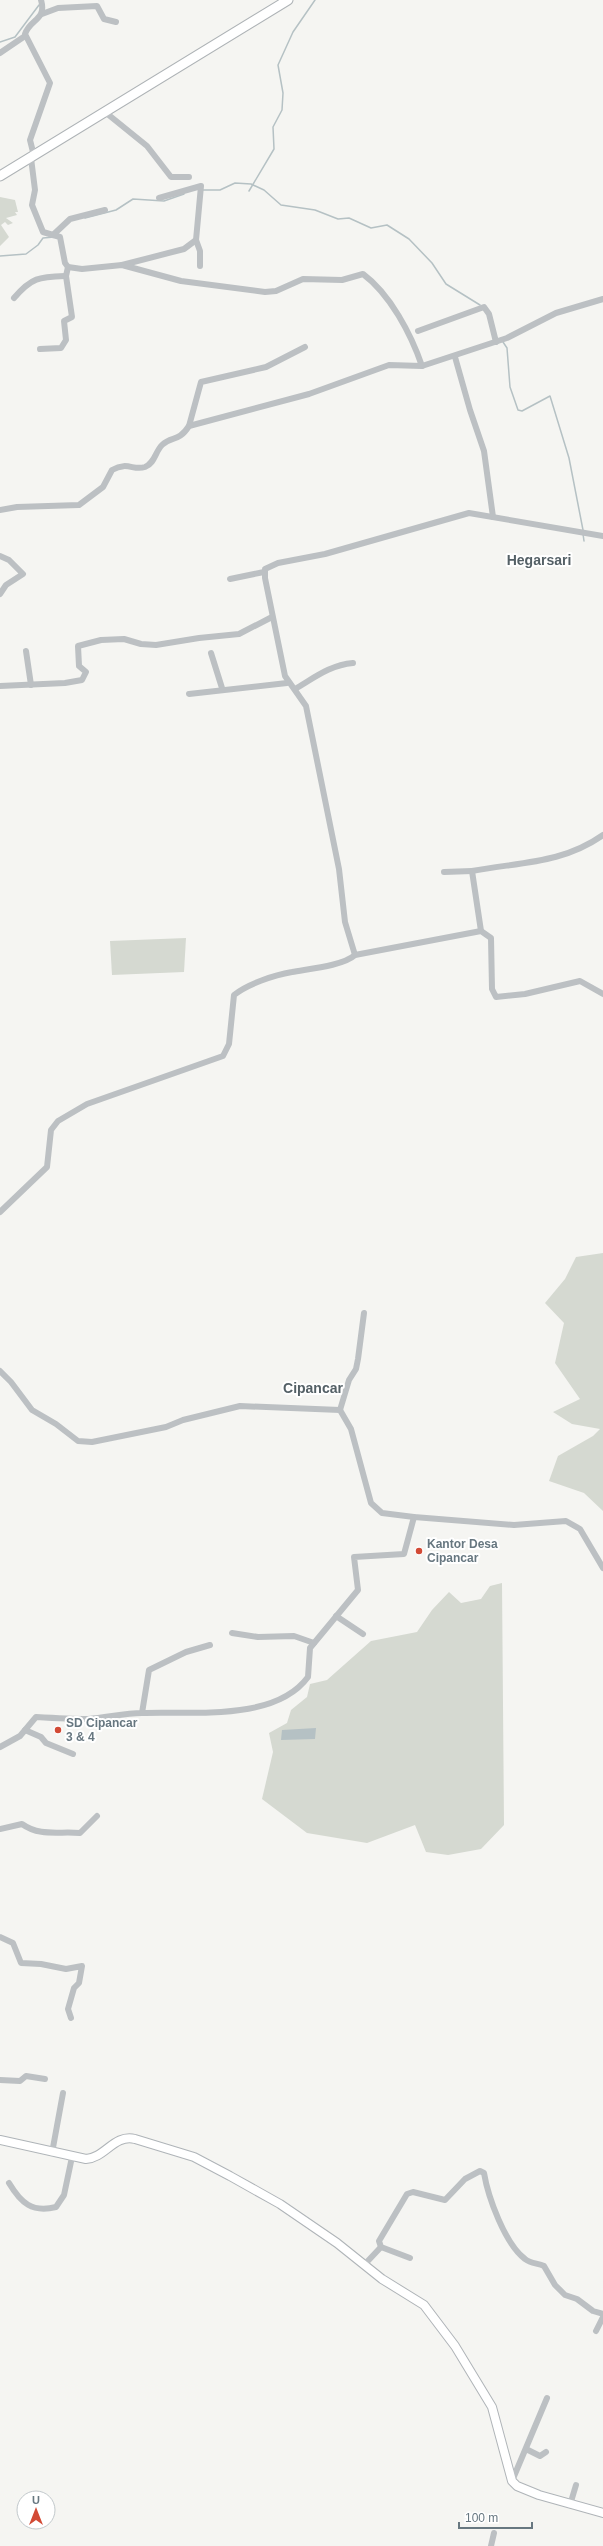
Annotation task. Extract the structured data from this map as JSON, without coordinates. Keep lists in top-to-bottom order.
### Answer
{
  "districts": ["Hegarsari", "Cipancar"],
  "places": ["Kantor Desa Cipancar", "SD Cipancar 3 & 4"],
  "scale_bar": "100 m",
  "north": "top"
}
